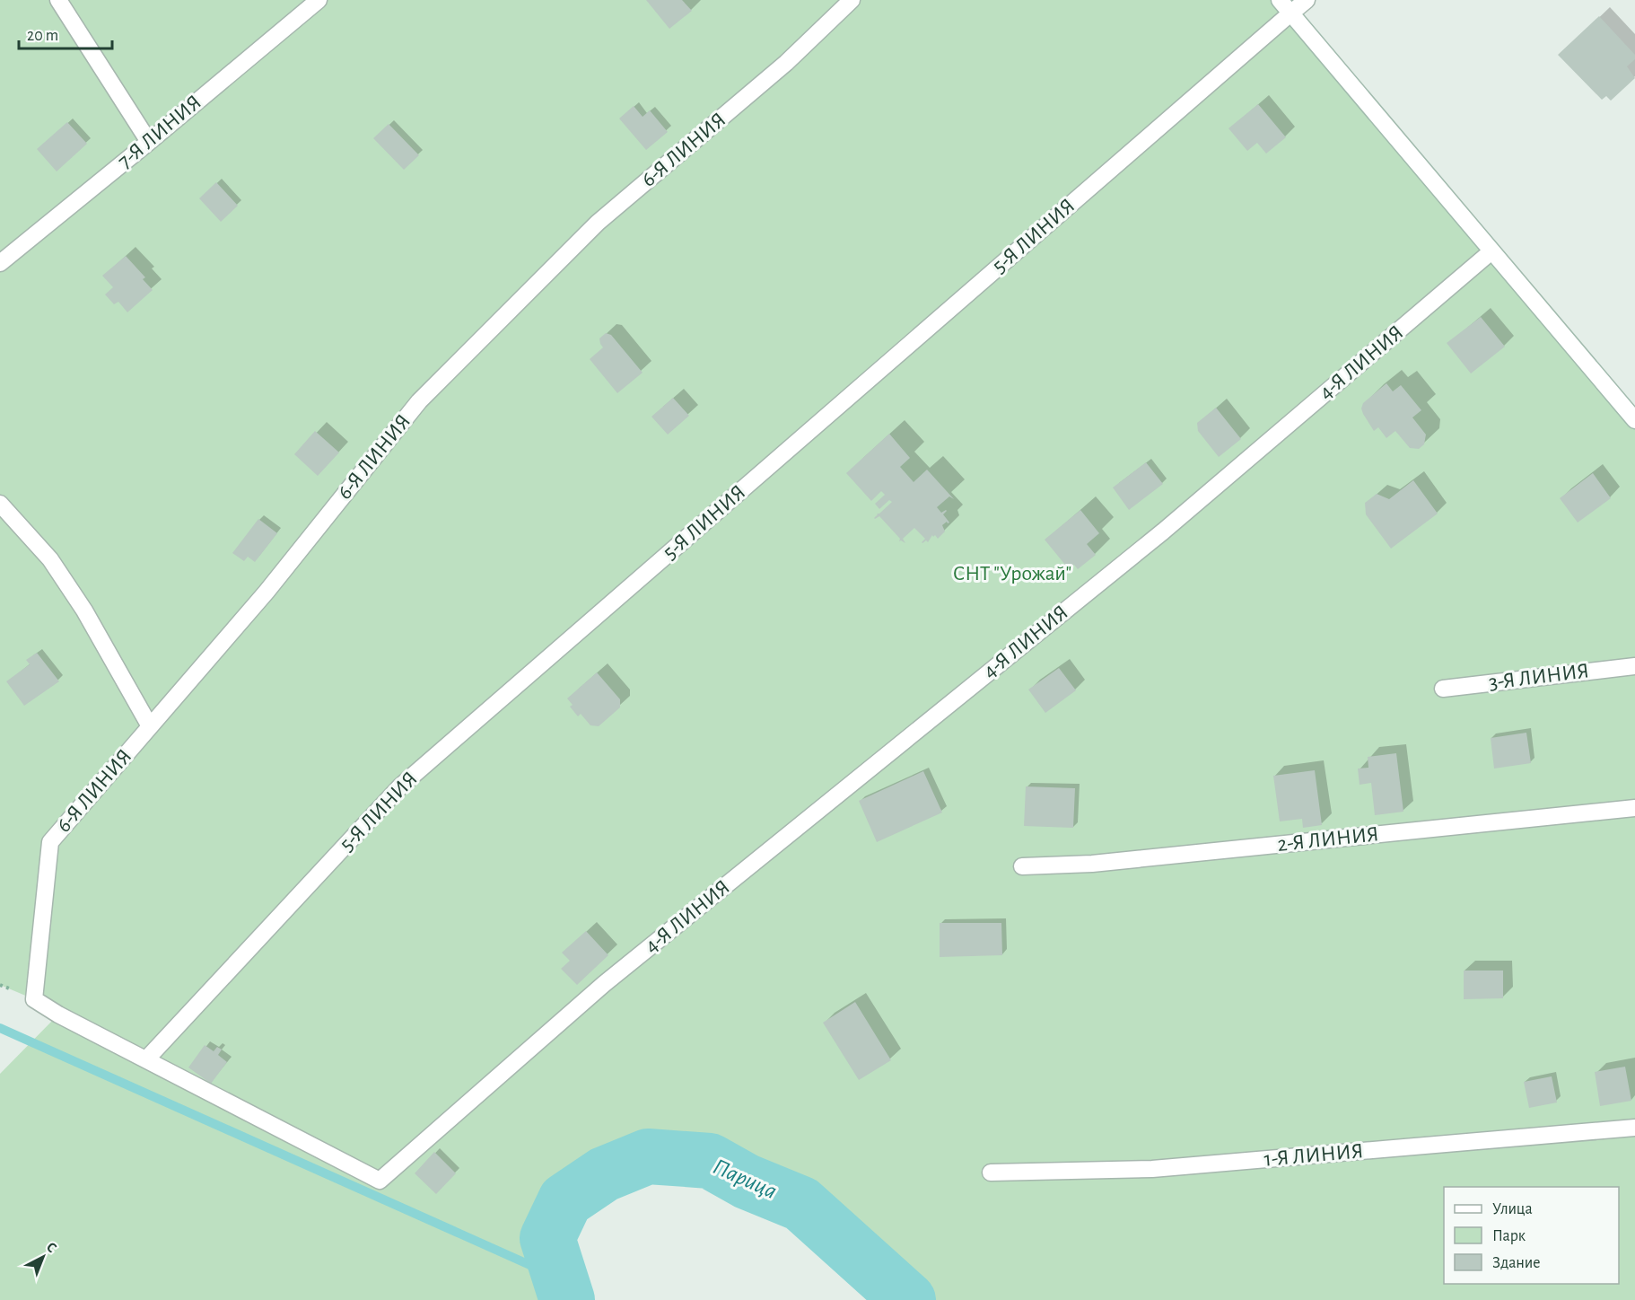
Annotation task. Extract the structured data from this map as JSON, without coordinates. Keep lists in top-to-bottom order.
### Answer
{
  "streets": {
    "street": [
      "7-Я ЛИНИЯ",
      "6-Я ЛИНИЯ",
      "5-Я ЛИНИЯ",
      "4-Я ЛИНИЯ",
      "3-Я ЛИНИЯ",
      "2-Я ЛИНИЯ",
      "1-Я ЛИНИЯ"
    ]
  },
  "crossings": [
    ["6-Я ЛИНИЯ", "5-Я ЛИНИЯ"],
    ["6-Я ЛИНИЯ", "4-Я ЛИНИЯ"],
    ["5-Я ЛИНИЯ", "4-Я ЛИНИЯ"]
  ],
  "water": ["Парица"],
  "parks": ["СНТ \"Урожай\""],
  "legend": ["Улица", "Парк", "Здание"],
  "scale_bar": "20 m",
  "north": "top right"
}
